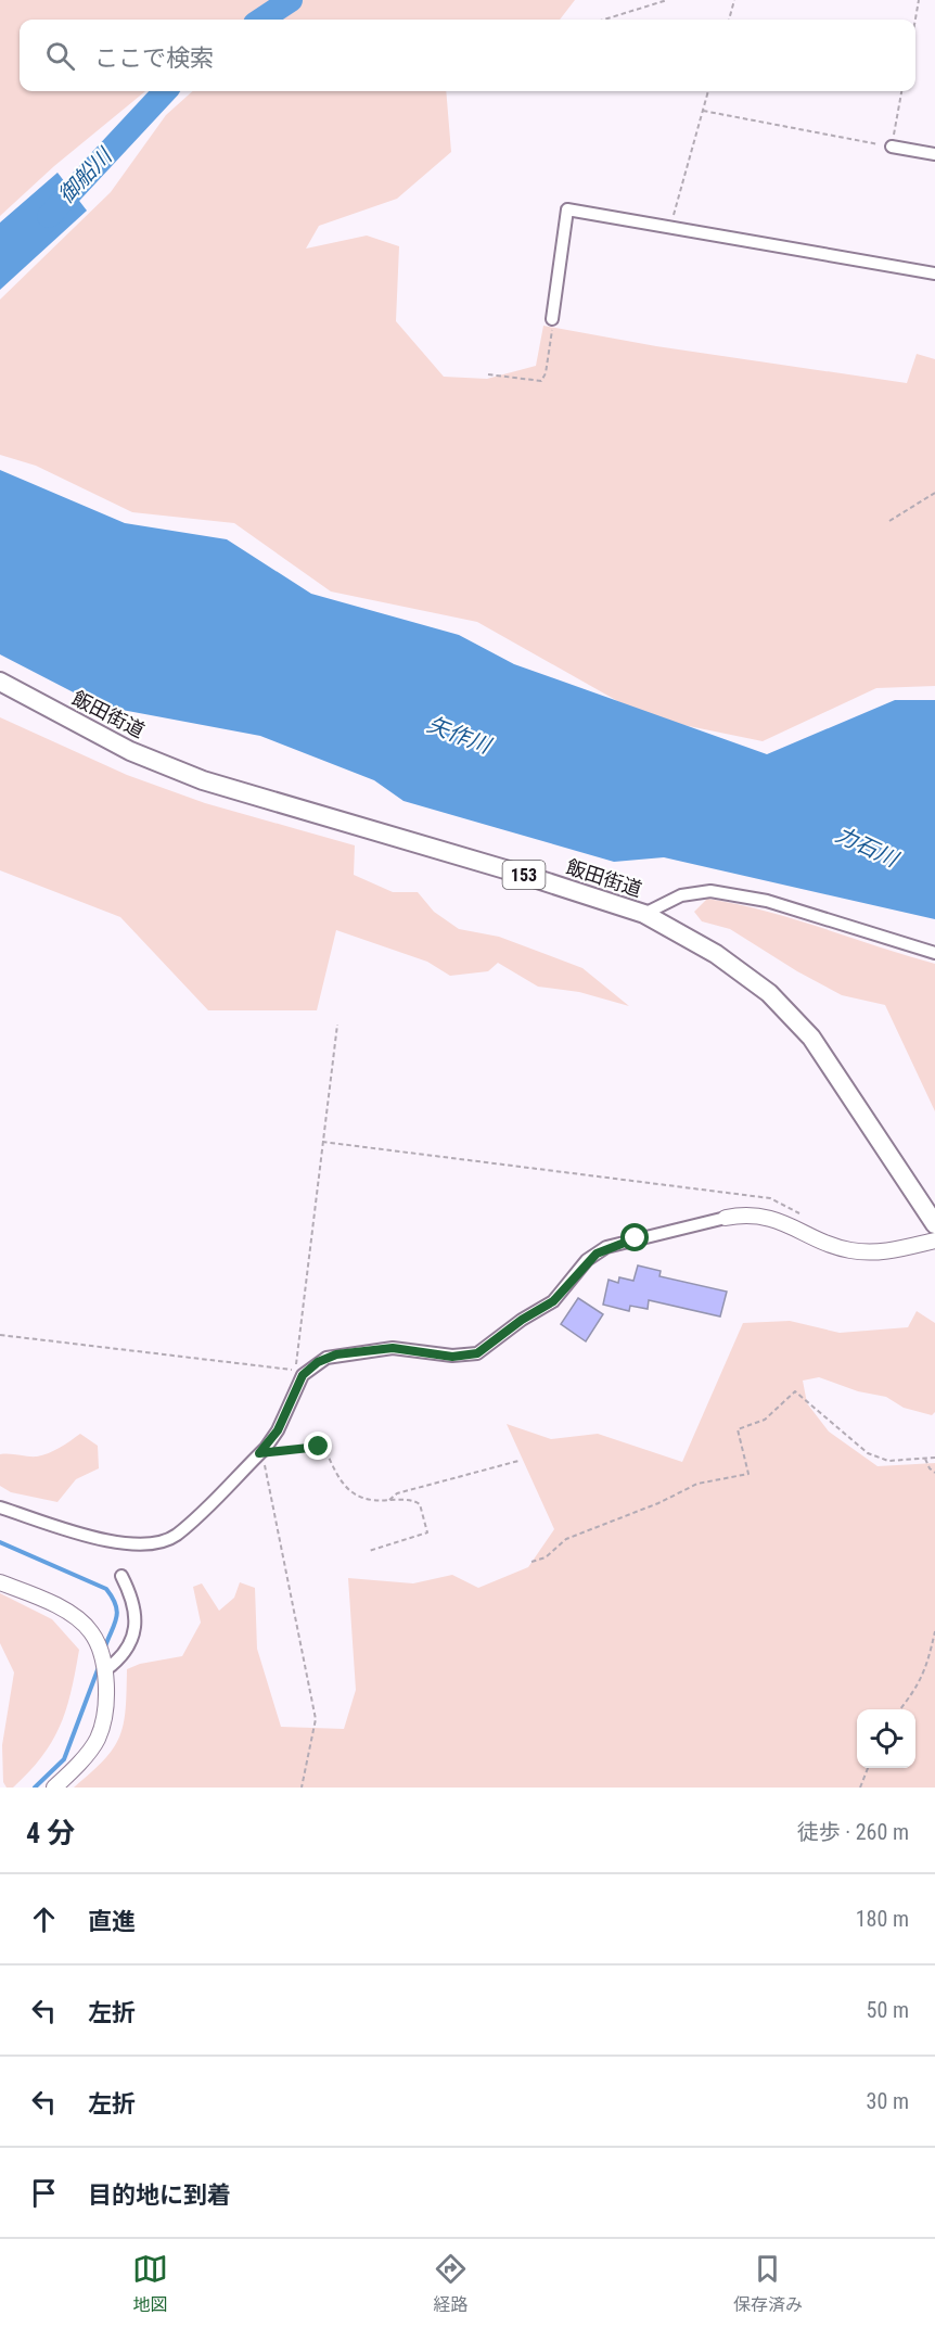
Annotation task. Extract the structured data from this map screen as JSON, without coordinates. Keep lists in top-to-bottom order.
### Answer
{
  "streets": {
    "highway": ["飯田街道", "153"]
  },
  "water": ["御船川", "矢作川", "力石川"],
  "page": {
    "search": "ここで検索",
    "heading": ["4 分", "徒歩 · 260 m"],
    "list": [
      ["直進", "180 m"],
      ["左折", "50 m"],
      ["左折", "30 m"],
      "目的地に到着"
    ],
    "nav": ["地図", "経路", "保存済み"]
  }
}
